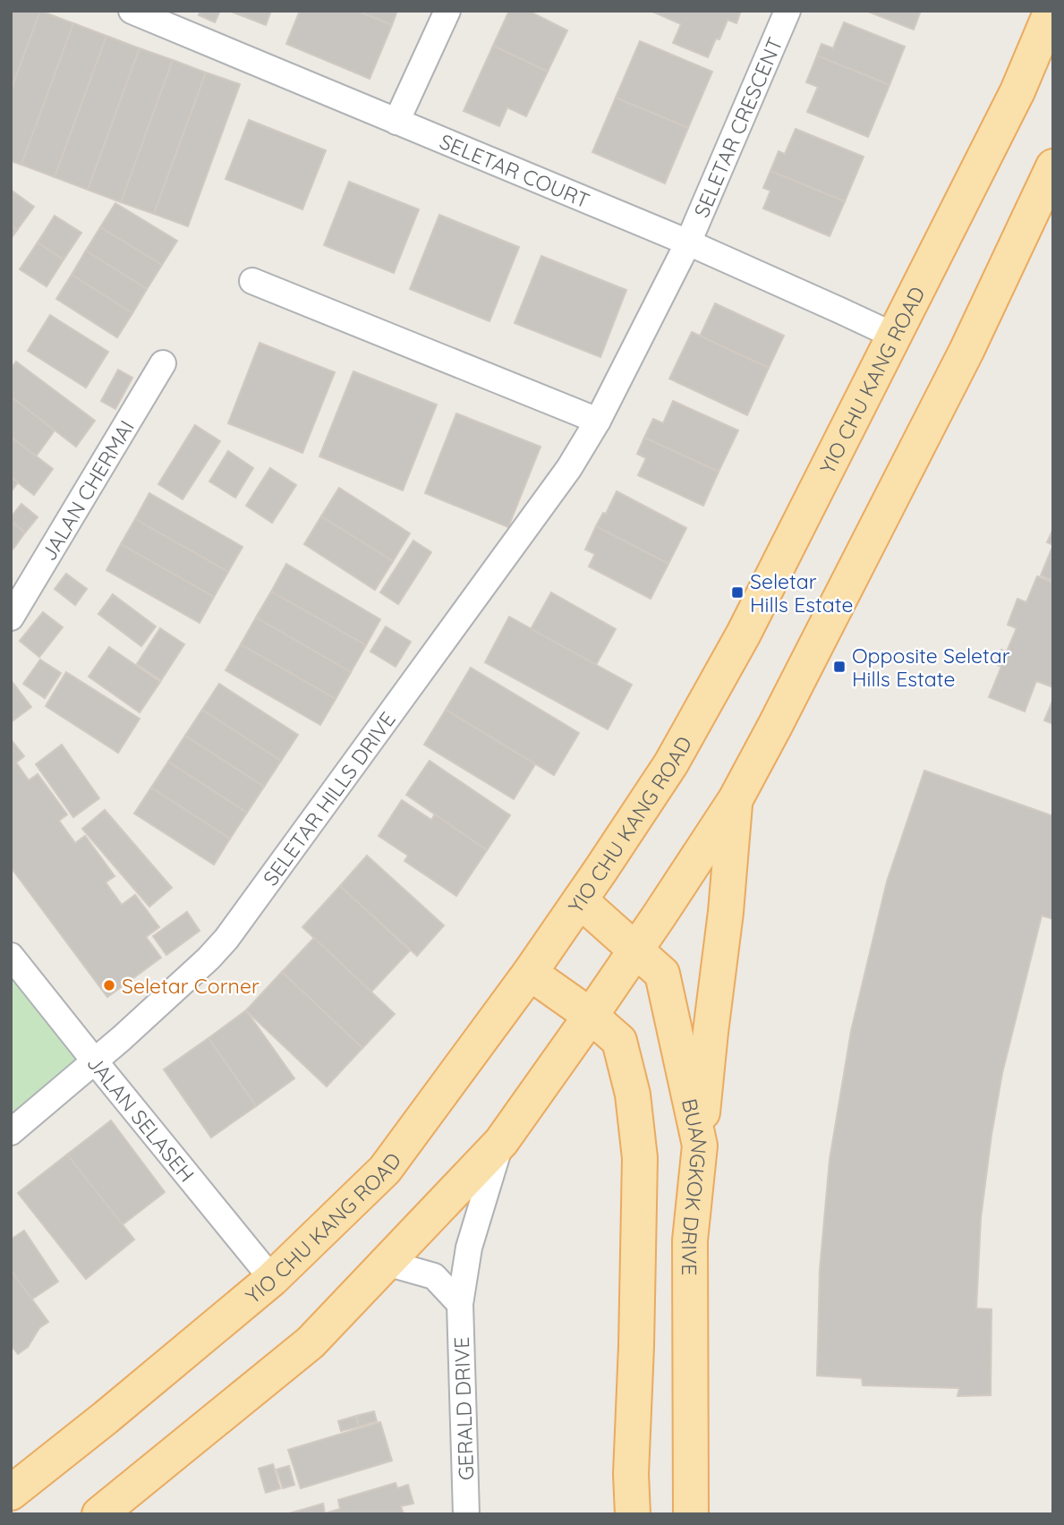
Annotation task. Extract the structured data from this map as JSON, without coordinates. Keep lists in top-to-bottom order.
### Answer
{
  "streets": {
    "main road": ["YIO CHU KANG ROAD", "BUANGKOK DRIVE"],
    "street": [
      "SELETAR CRESCENT",
      "SELETAR COURT",
      "JALAN CHERMAI",
      "SELETAR HILLS DRIVE",
      "JALAN SELASEH",
      "GERALD DRIVE"
    ]
  },
  "crossings": [
    ["SELETAR CRESCENT", "SELETAR COURT"],
    ["SELETAR CRESCENT", "SELETAR HILLS DRIVE"],
    ["SELETAR COURT", "YIO CHU KANG ROAD"],
    ["SELETAR COURT", "SELETAR HILLS DRIVE"],
    ["YIO CHU KANG ROAD", "JALAN SELASEH"],
    ["YIO CHU KANG ROAD", "BUANGKOK DRIVE"],
    ["SELETAR HILLS DRIVE", "JALAN SELASEH"]
  ],
  "places": {
    "transit": ["Seletar Hills Estate", "Opposite Seletar Hills Estate"],
    "other": ["Seletar Corner"]
  }
}
